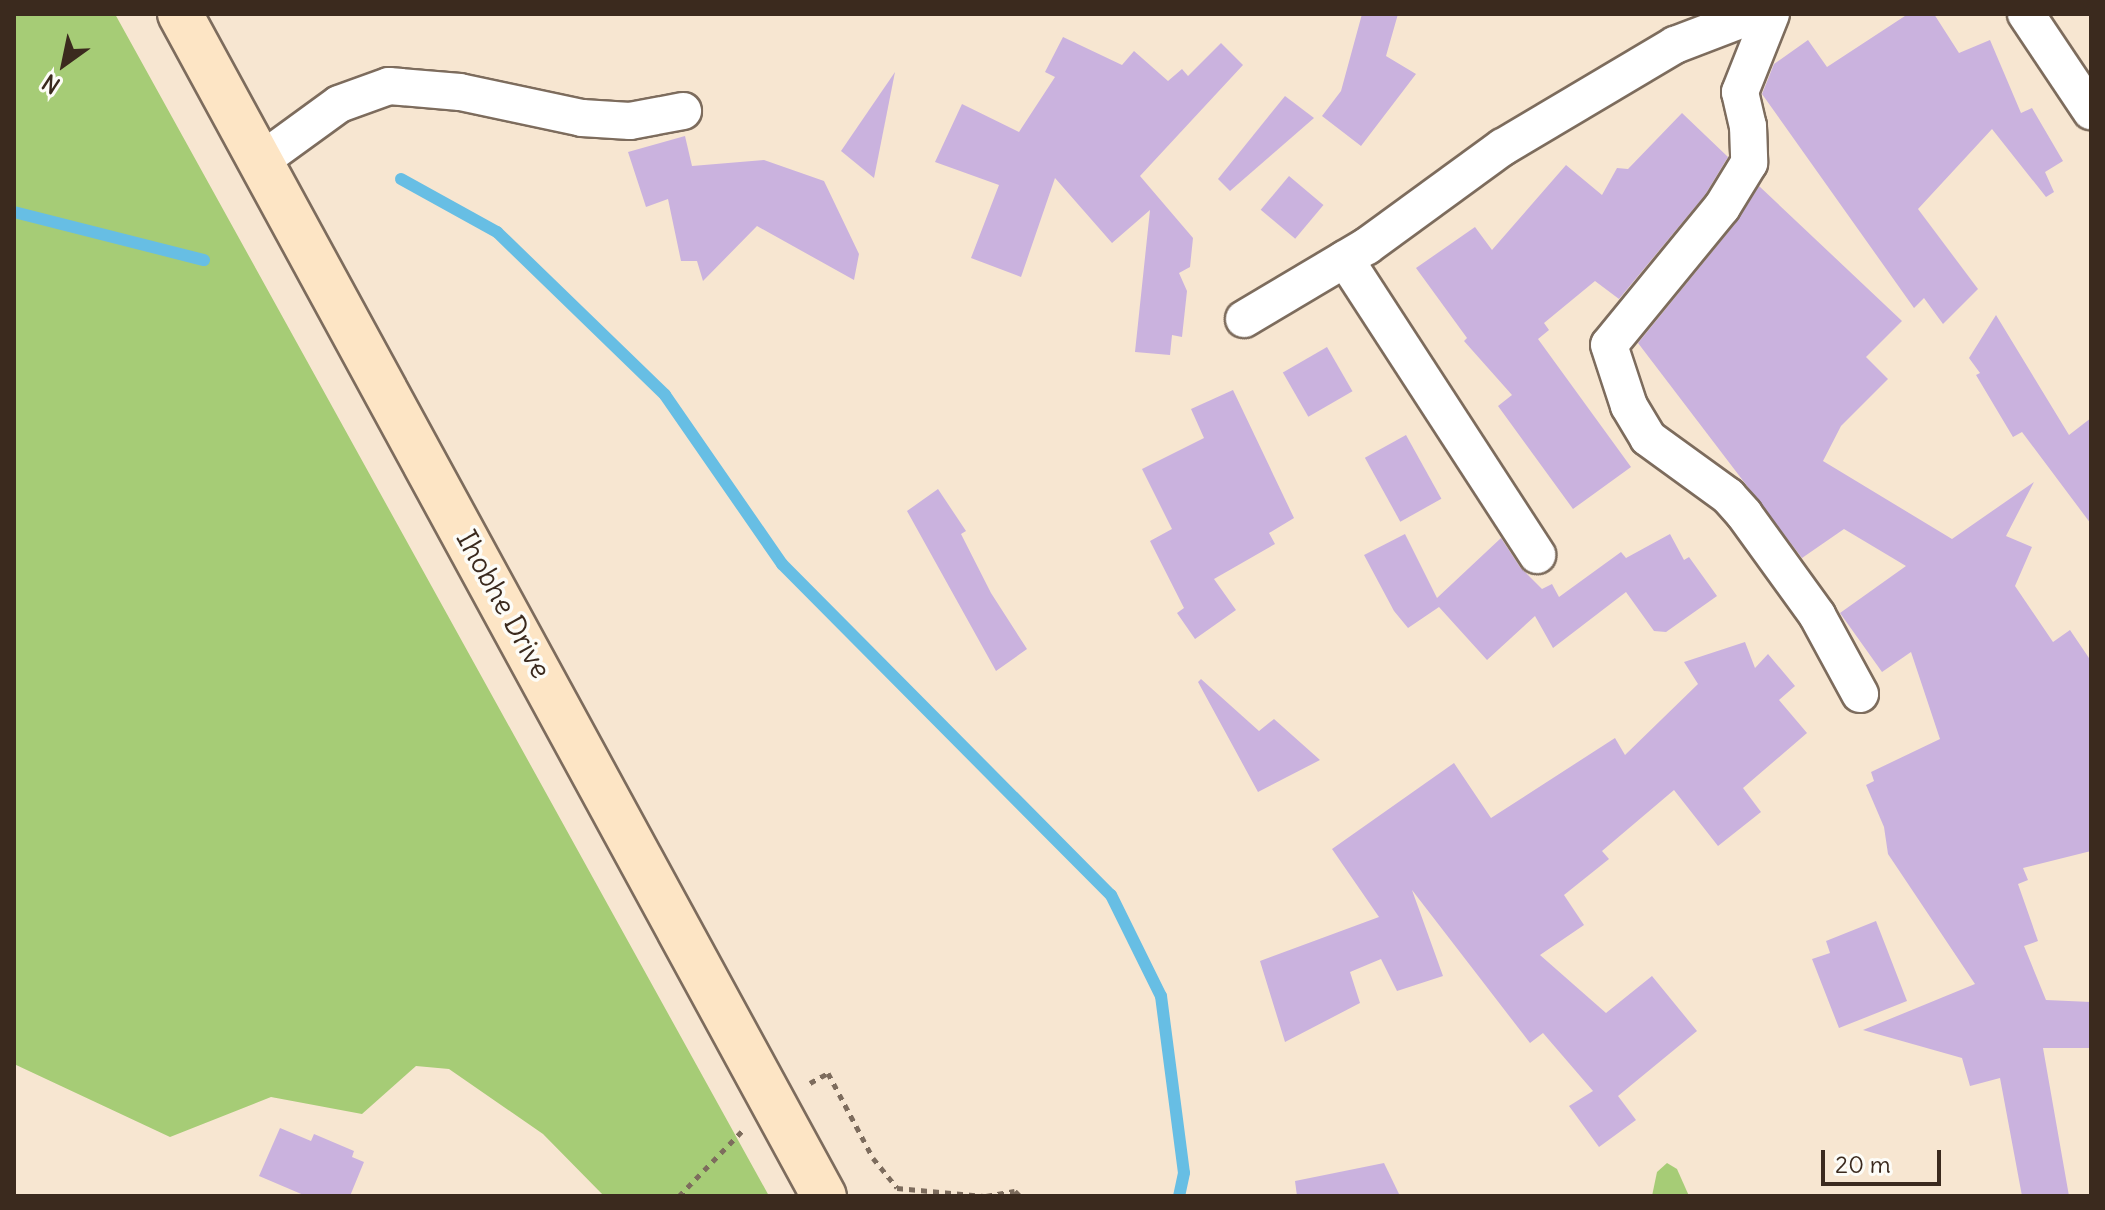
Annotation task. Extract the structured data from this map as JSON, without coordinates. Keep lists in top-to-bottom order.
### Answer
{
  "streets": {
    "street": ["Ihobhe Drive"]
  },
  "scale_bar": "20 m",
  "north": "bottom left"
}
